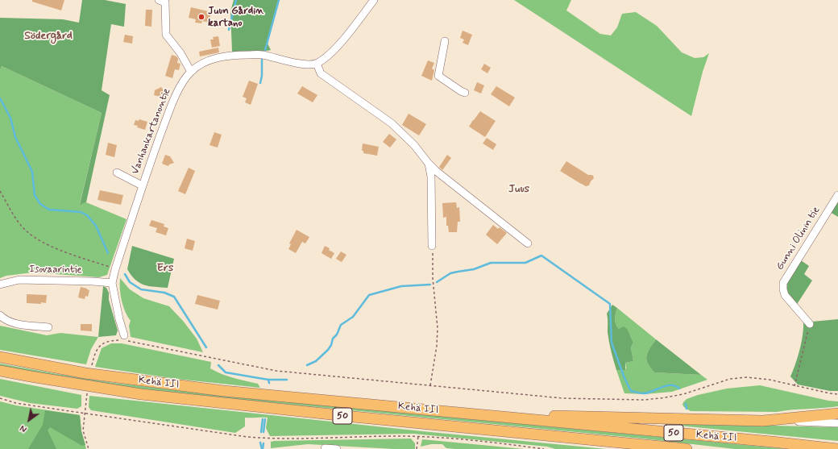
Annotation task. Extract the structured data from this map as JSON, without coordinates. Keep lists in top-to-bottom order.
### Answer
{
  "streets": {
    "highway": ["Kehä III", "50"],
    "street": ["Vanhankartanontie", "Gunni Olinin tie", "Isovaarintie"]
  },
  "crossings": [
    ["Vanhankartanontie", "Isovaarintie"]
  ],
  "districts": ["Södergård", "Juus", "Ers"],
  "places": ["Juun Gårdin kartano"],
  "north": "bottom left"
}
